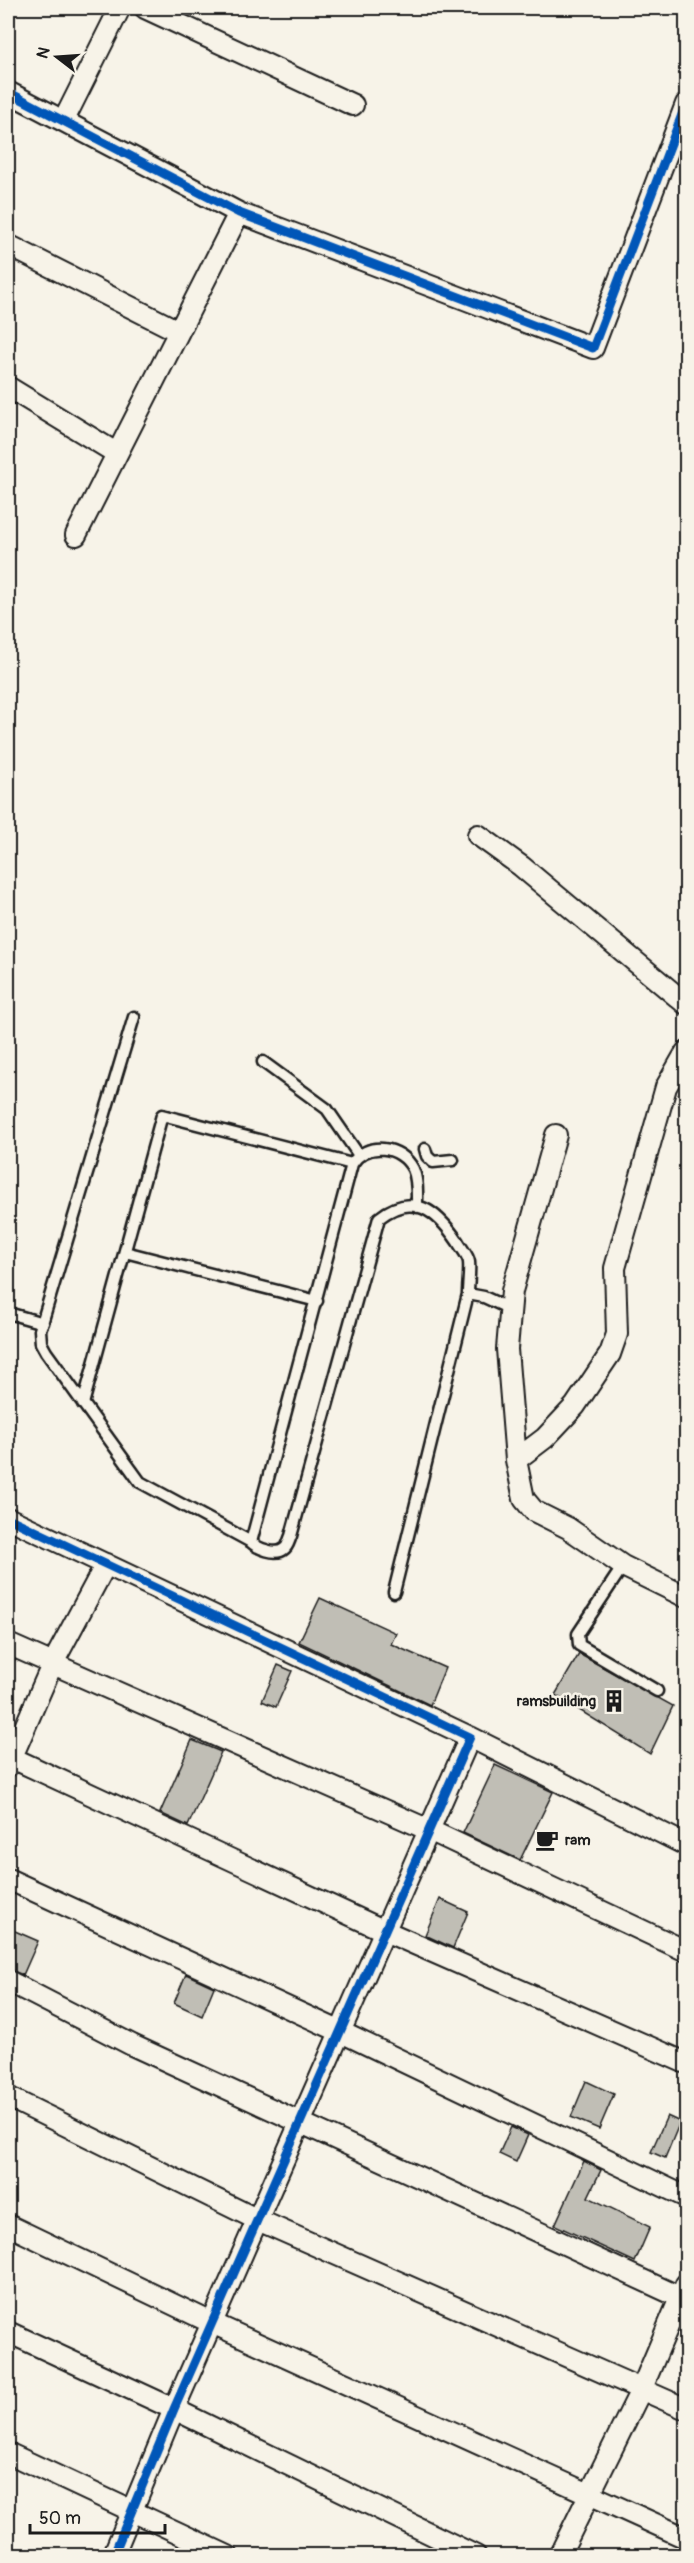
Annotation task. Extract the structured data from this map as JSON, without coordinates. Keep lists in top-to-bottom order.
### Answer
{
  "places": {
    "building": ["ramsbuilding"],
    "cafe": ["ram"]
  },
  "scale_bar": "50 m",
  "north": "left"
}
